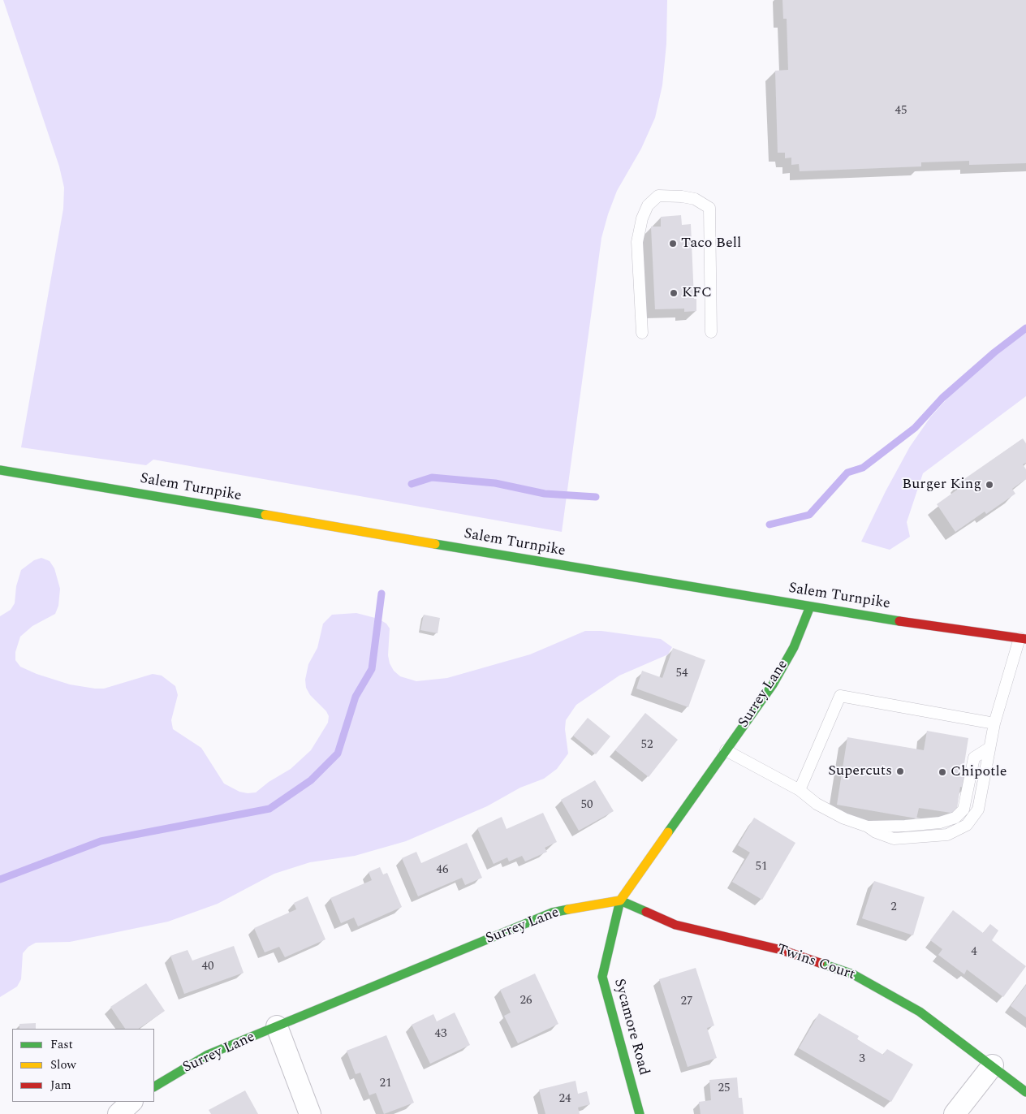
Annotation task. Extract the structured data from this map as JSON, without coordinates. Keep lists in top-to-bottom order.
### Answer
{
  "streets": {
    "street": [
      "Salem Turnpike",
      "Surrey Lane",
      "Twins Court",
      "Sycamore Road"
    ]
  },
  "crossings": [
    ["Salem Turnpike", "Surrey Lane"],
    ["Surrey Lane", "Twins Court"],
    ["Surrey Lane", "Sycamore Road"],
    ["Twins Court", "Sycamore Road"]
  ],
  "places": [
    "Taco Bell",
    "KFC",
    "Burger King",
    "Supercuts",
    "Chipotle"
  ],
  "house_numbers": [
    "45",
    "54",
    "52",
    "50",
    "51",
    "46",
    "2",
    "4",
    "40",
    "26",
    "27",
    "43",
    "3",
    "21",
    "25",
    "24"
  ],
  "legend": ["Fast", "Slow", "Jam"]
}
